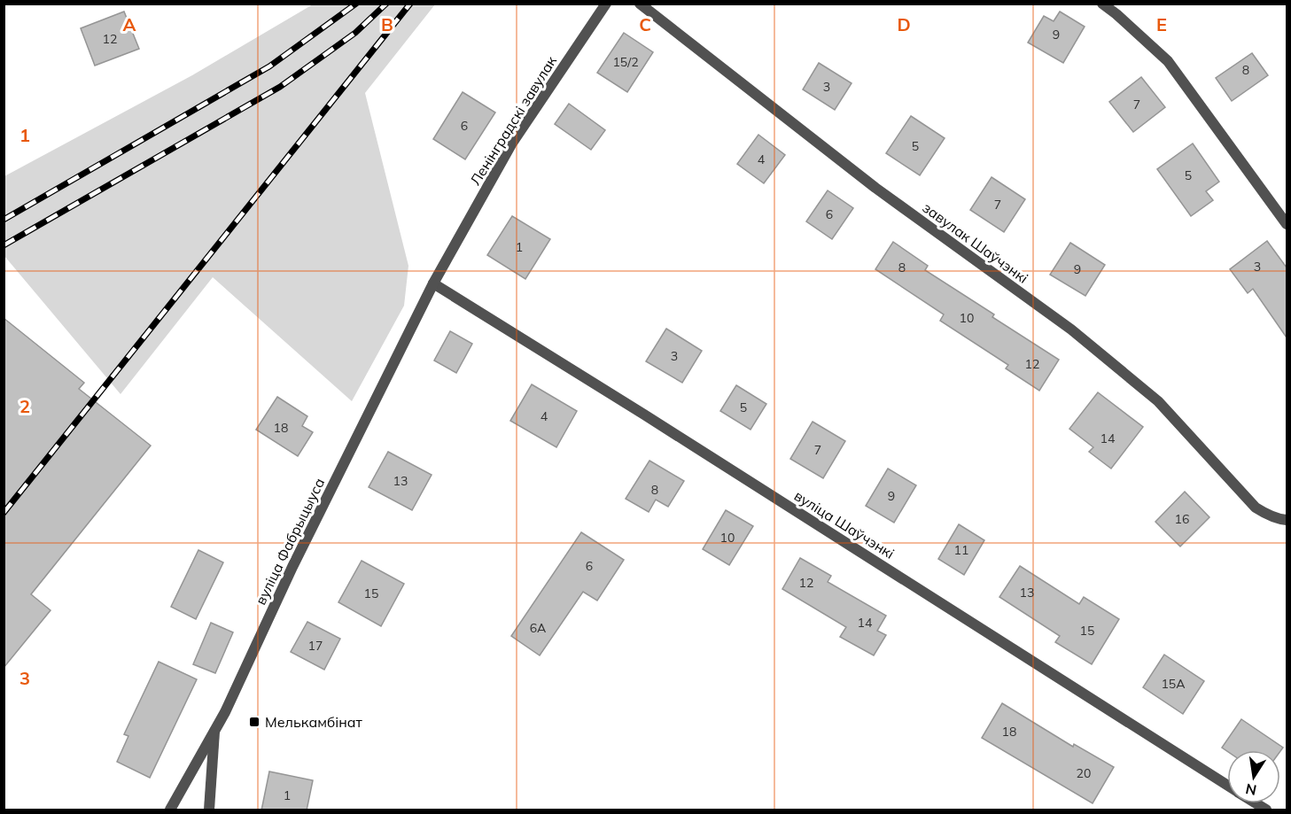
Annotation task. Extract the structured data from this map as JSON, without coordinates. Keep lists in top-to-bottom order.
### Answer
{
  "streets": {
    "street": [
      "Ленінградскі завулак",
      "завулак Шаўчэнкі",
      "вуліца Шаўчэнкі",
      "вуліца Фабрыцыуса"
    ]
  },
  "crossings": [
    ["Ленінградскі завулак", "вуліца Шаўчэнкі"],
    ["Ленінградскі завулак", "вуліца Фабрыцыуса"],
    ["вуліца Шаўчэнкі", "вуліца Фабрыцыуса"]
  ],
  "places": {
    "transit": ["Мелькамбінат"]
  },
  "house_numbers": [
    "9",
    "12",
    "15/2",
    "8",
    "3",
    "7",
    "6",
    "5",
    "4",
    "5",
    "7",
    "6",
    "1",
    "3",
    "8",
    "9",
    "10",
    "3",
    "12",
    "5",
    "4",
    "18",
    "14",
    "7",
    "13",
    "8",
    "9",
    "16",
    "10",
    "11",
    "6",
    "12",
    "13",
    "15",
    "14",
    "6А",
    "15",
    "17",
    "15А",
    "18",
    "20",
    "1"
  ],
  "north": "bottom",
  "grid": {
    "columns": [
      "A",
      "B",
      "C",
      "D",
      "E"
    ],
    "rows": ["1", "2", "3"]
  }
}
